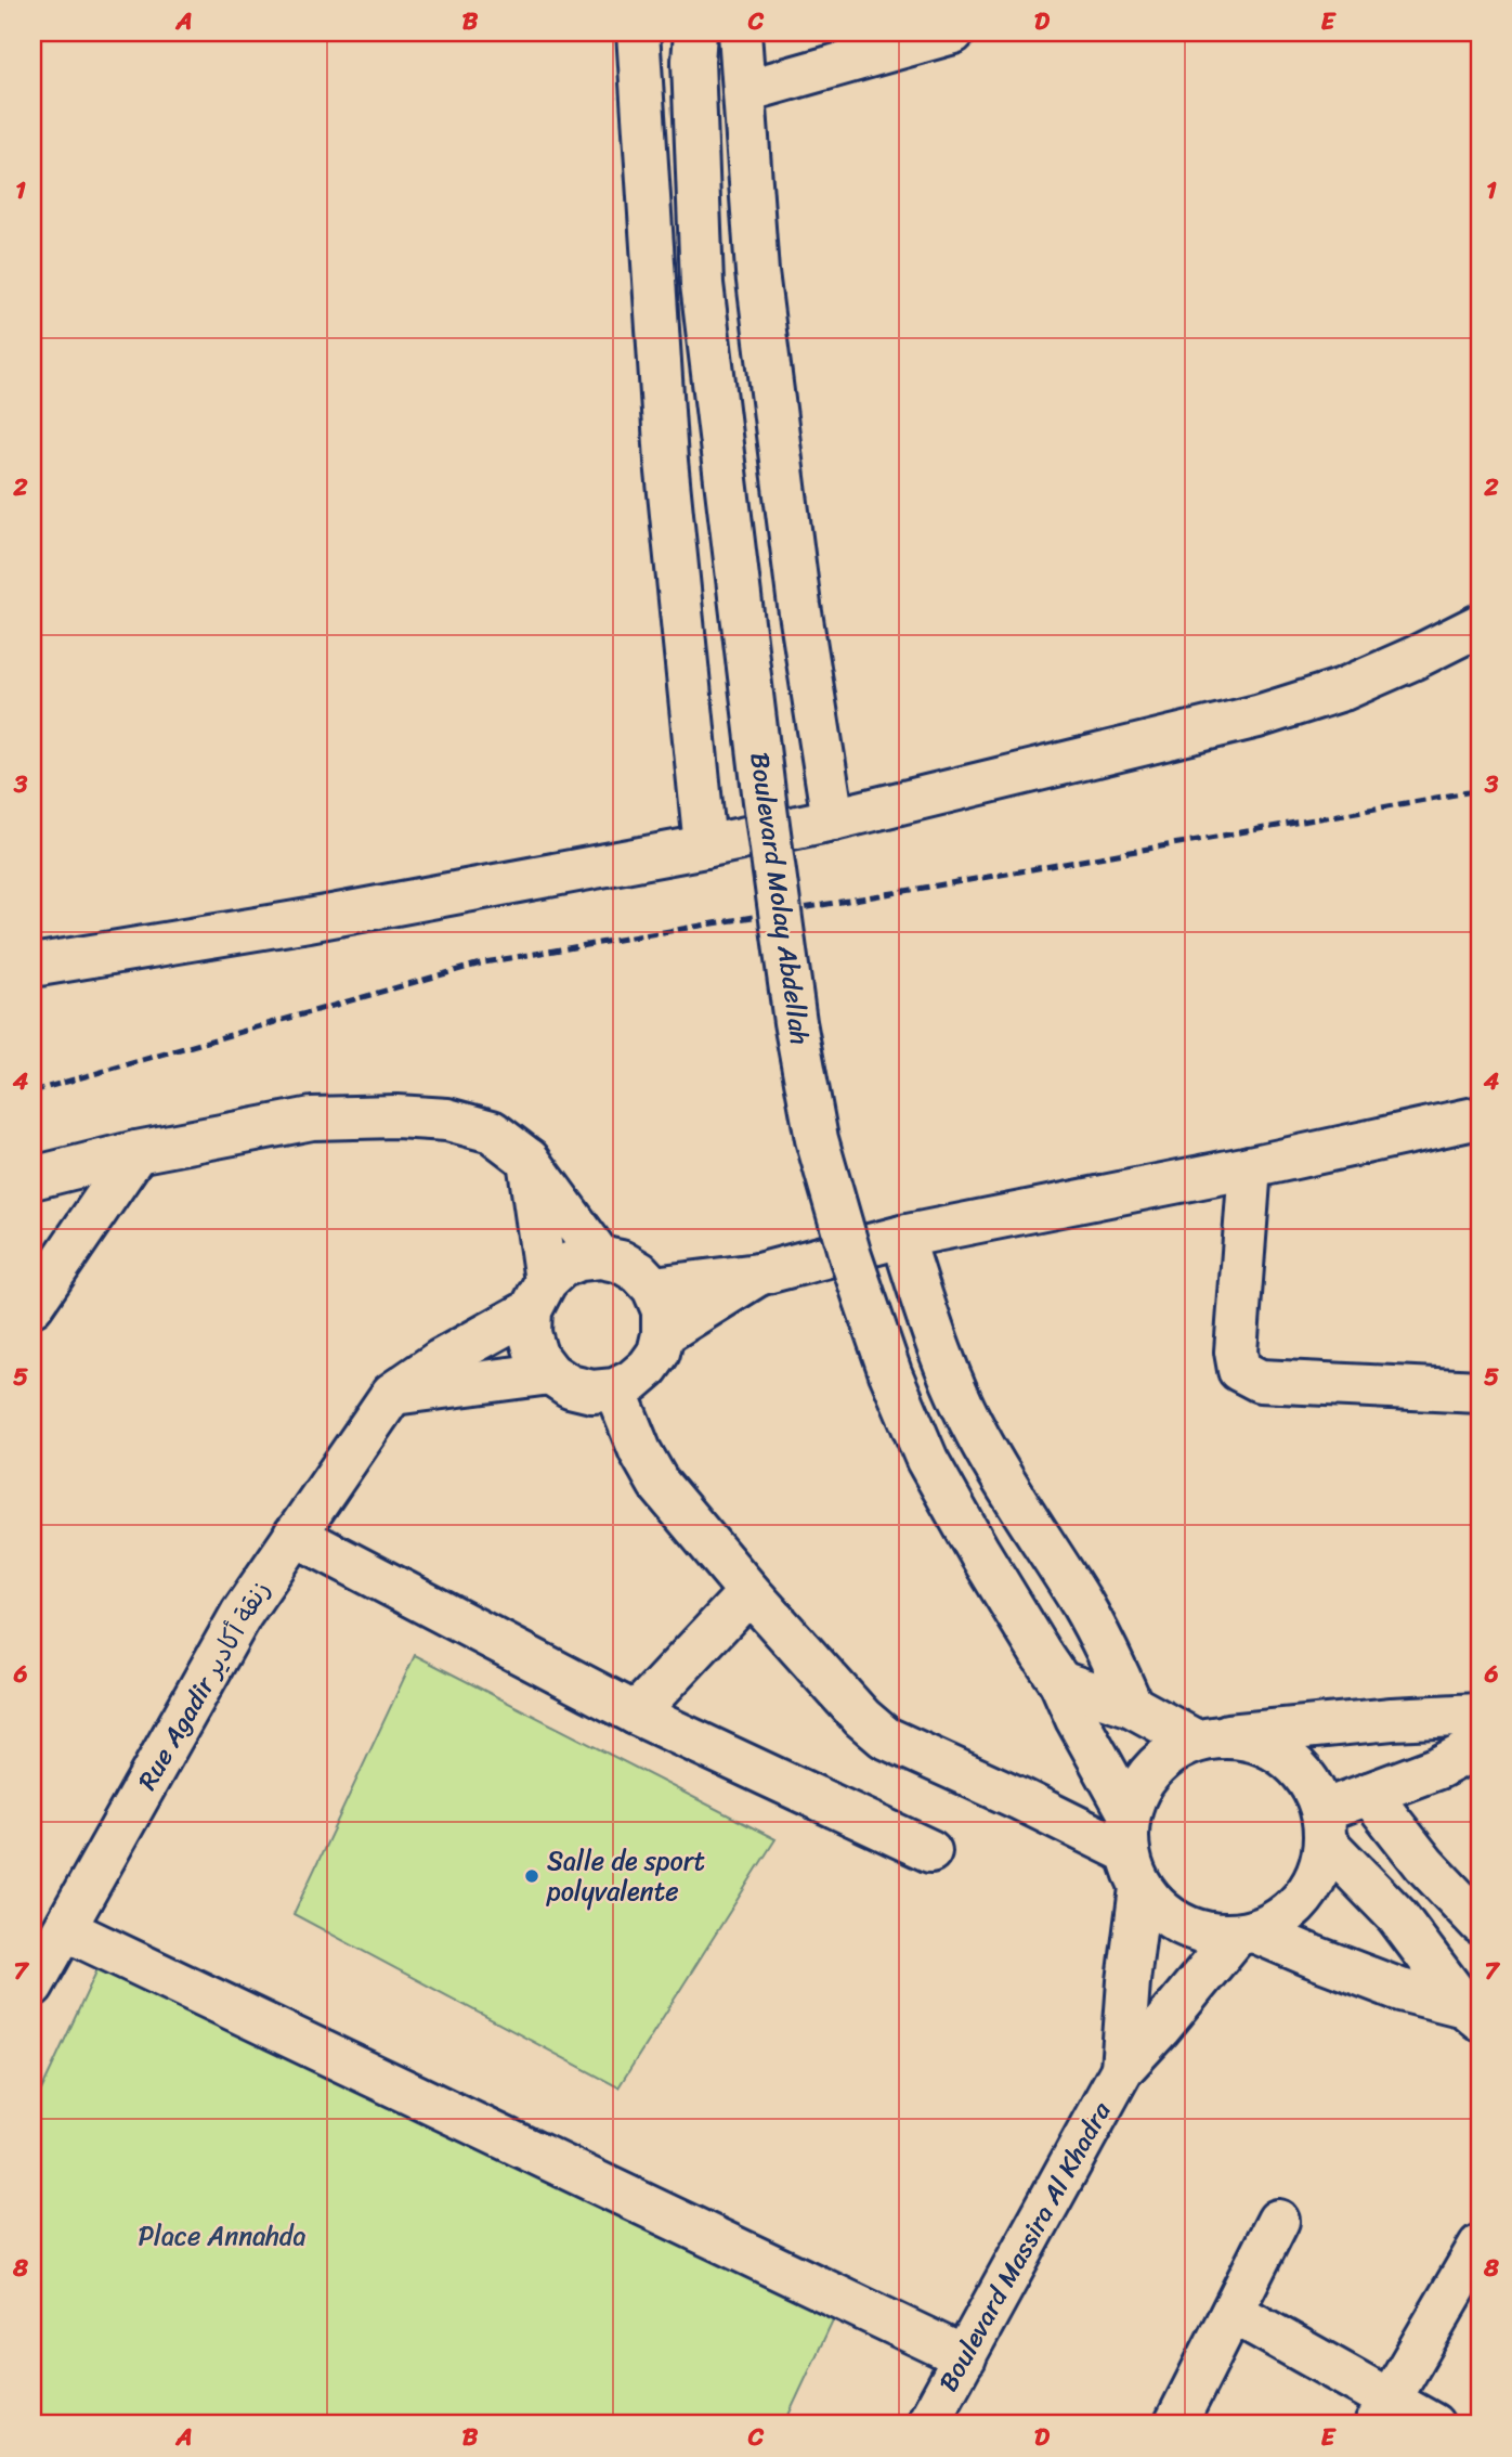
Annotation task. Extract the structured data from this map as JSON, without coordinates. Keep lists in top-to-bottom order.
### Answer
{
  "streets": {
    "street": ["Boulevard Molay Abdellah", "Rue Agadir زنقة أكادير", "Boulevard Massira Al Khadra"]
  },
  "parks": ["Place Annahda"],
  "places": ["Salle de sport polyvalente"],
  "grid": {
    "columns": [
      "A",
      "B",
      "C",
      "D",
      "E"
    ],
    "rows": [
      "1",
      "2",
      "3",
      "4",
      "5",
      "6",
      "7",
      "8"
    ]
  }
}
